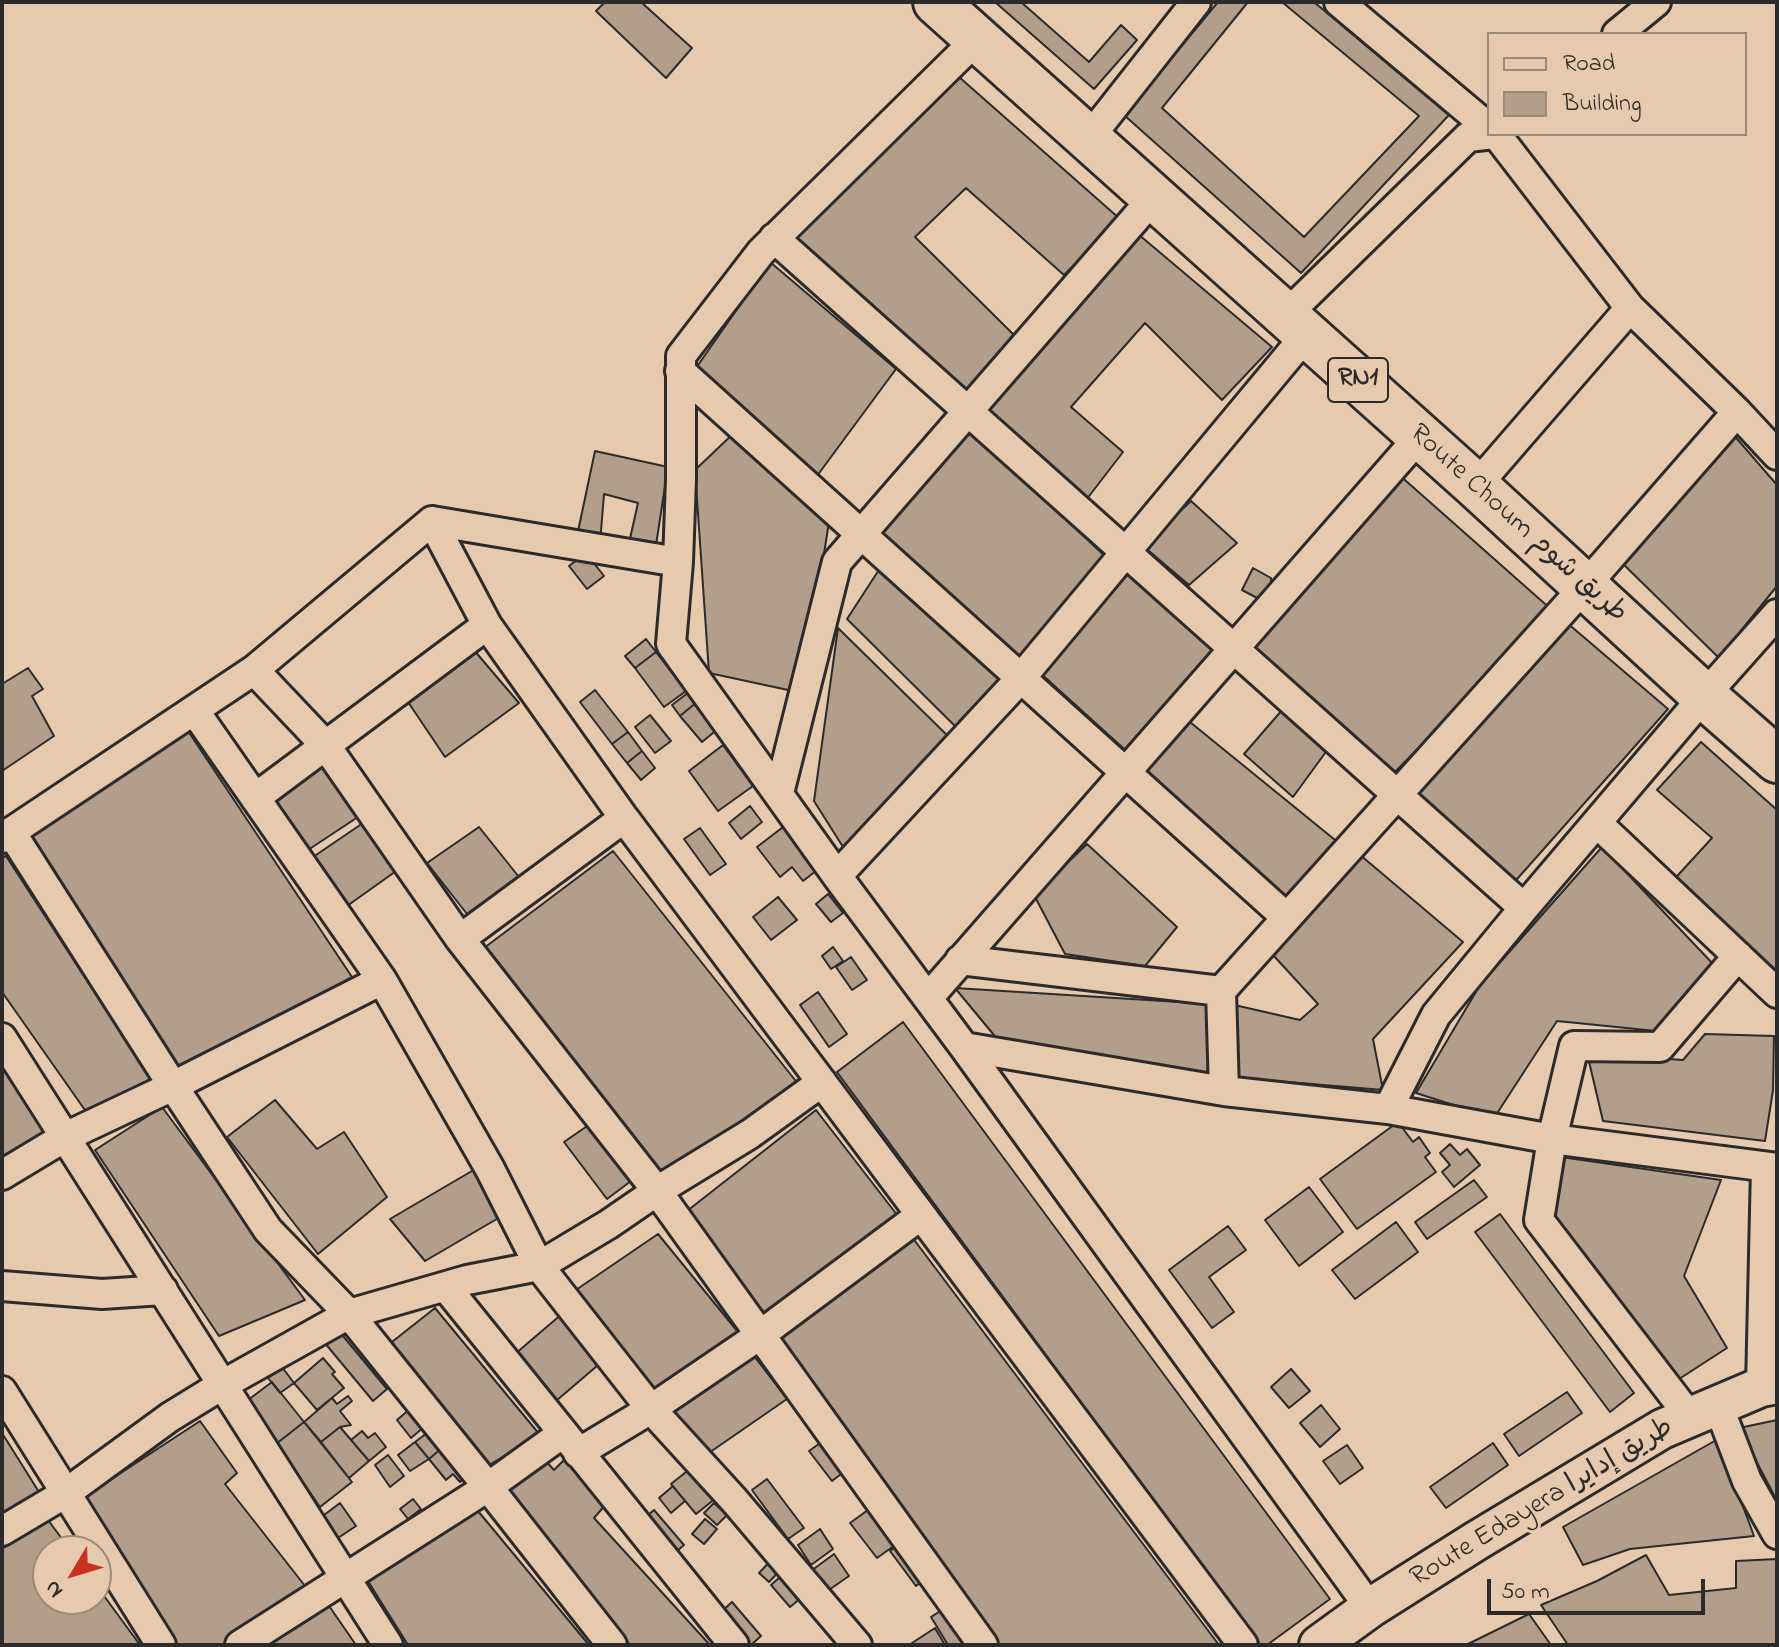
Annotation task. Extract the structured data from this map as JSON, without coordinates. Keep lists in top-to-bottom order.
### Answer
{
  "streets": {
    "highway": ["RN1", "Route Choum طريق شوم"],
    "street": ["Route Edayera طريق إدايرا"]
  },
  "legend": ["Road", "Building"],
  "scale_bar": "50 m",
  "north": "bottom left"
}
